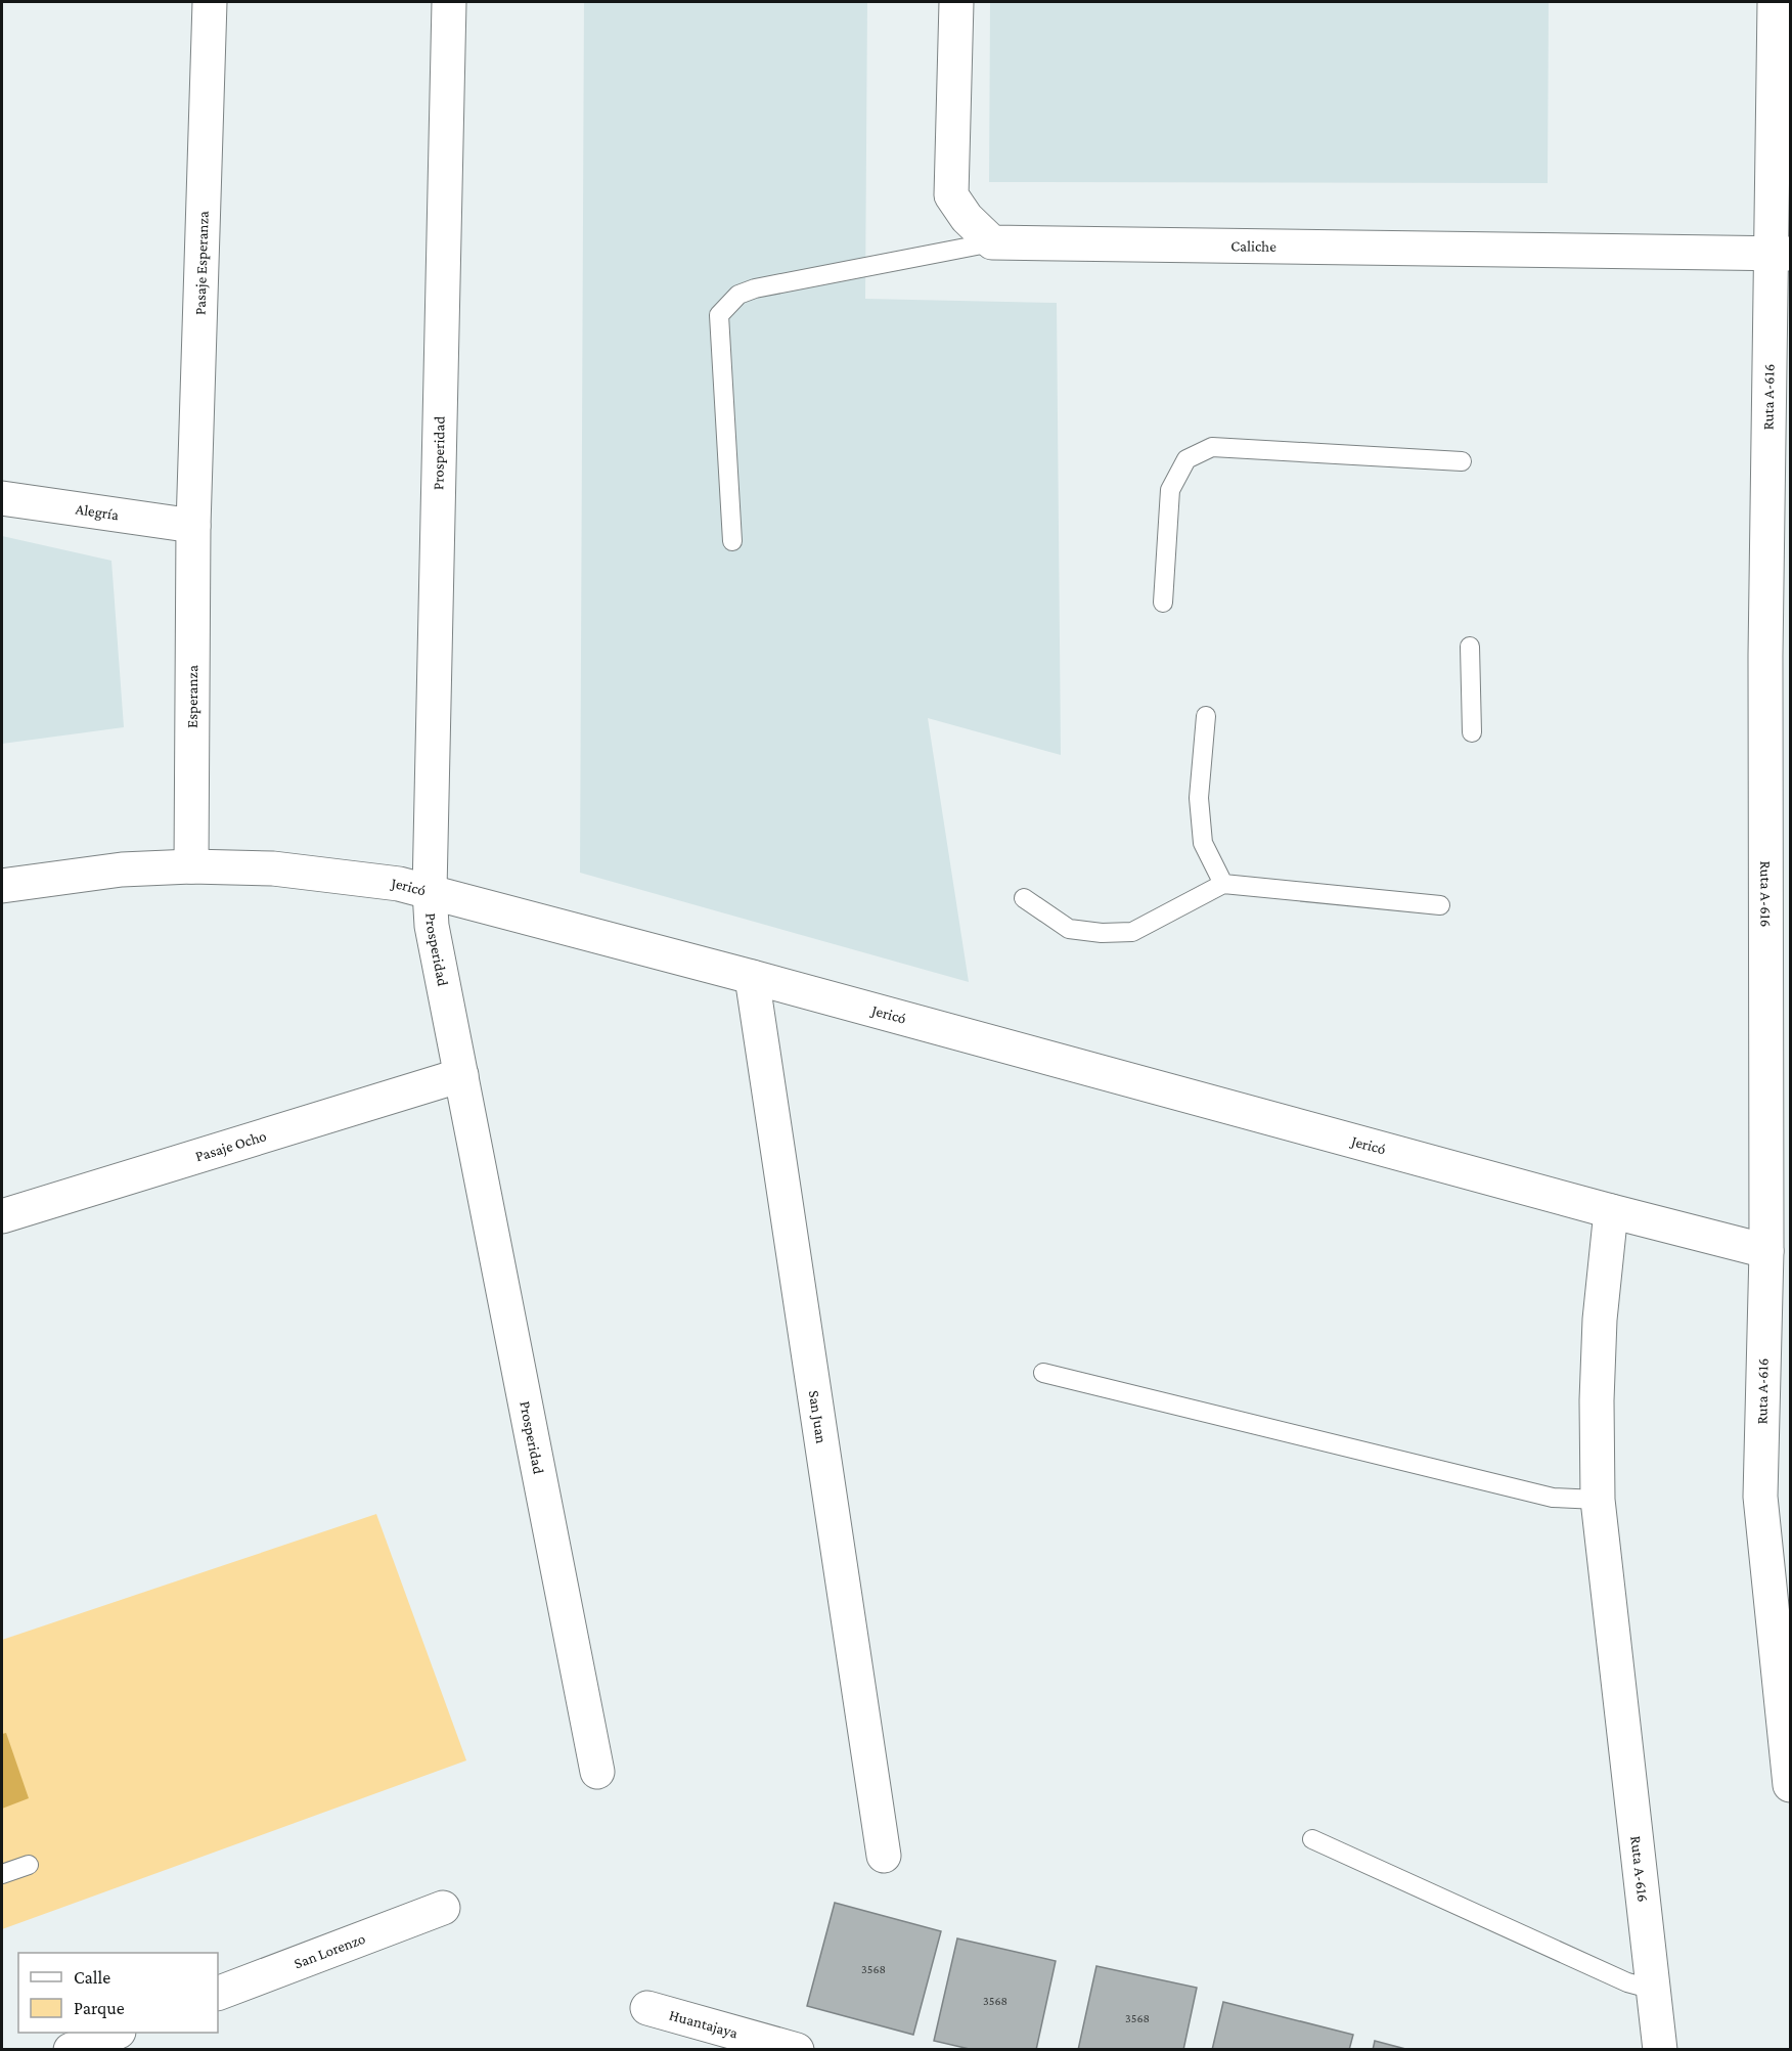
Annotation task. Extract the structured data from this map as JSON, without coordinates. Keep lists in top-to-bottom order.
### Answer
{
  "streets": {
    "street": [
      "Caliche",
      "Pasaje Esperanza",
      "Ruta A-616",
      "Prosperidad",
      "Alegría",
      "Esperanza",
      "Jericó",
      "Pasaje Ocho",
      "San Juan",
      "San Lorenzo",
      "Huantajaya"
    ]
  },
  "crossings": [
    ["Caliche", "Ruta A-616"],
    ["Pasaje Esperanza", "Alegría"],
    ["Pasaje Esperanza", "Esperanza"],
    ["Ruta A-616", "Jericó"],
    ["Prosperidad", "Jericó"],
    ["Prosperidad", "Pasaje Ocho"],
    ["Alegría", "Esperanza"],
    ["Esperanza", "Jericó"],
    ["Jericó", "San Juan"]
  ],
  "house_numbers": ["3568", "3568", "3568"],
  "legend": ["Calle", "Parque"]
}
